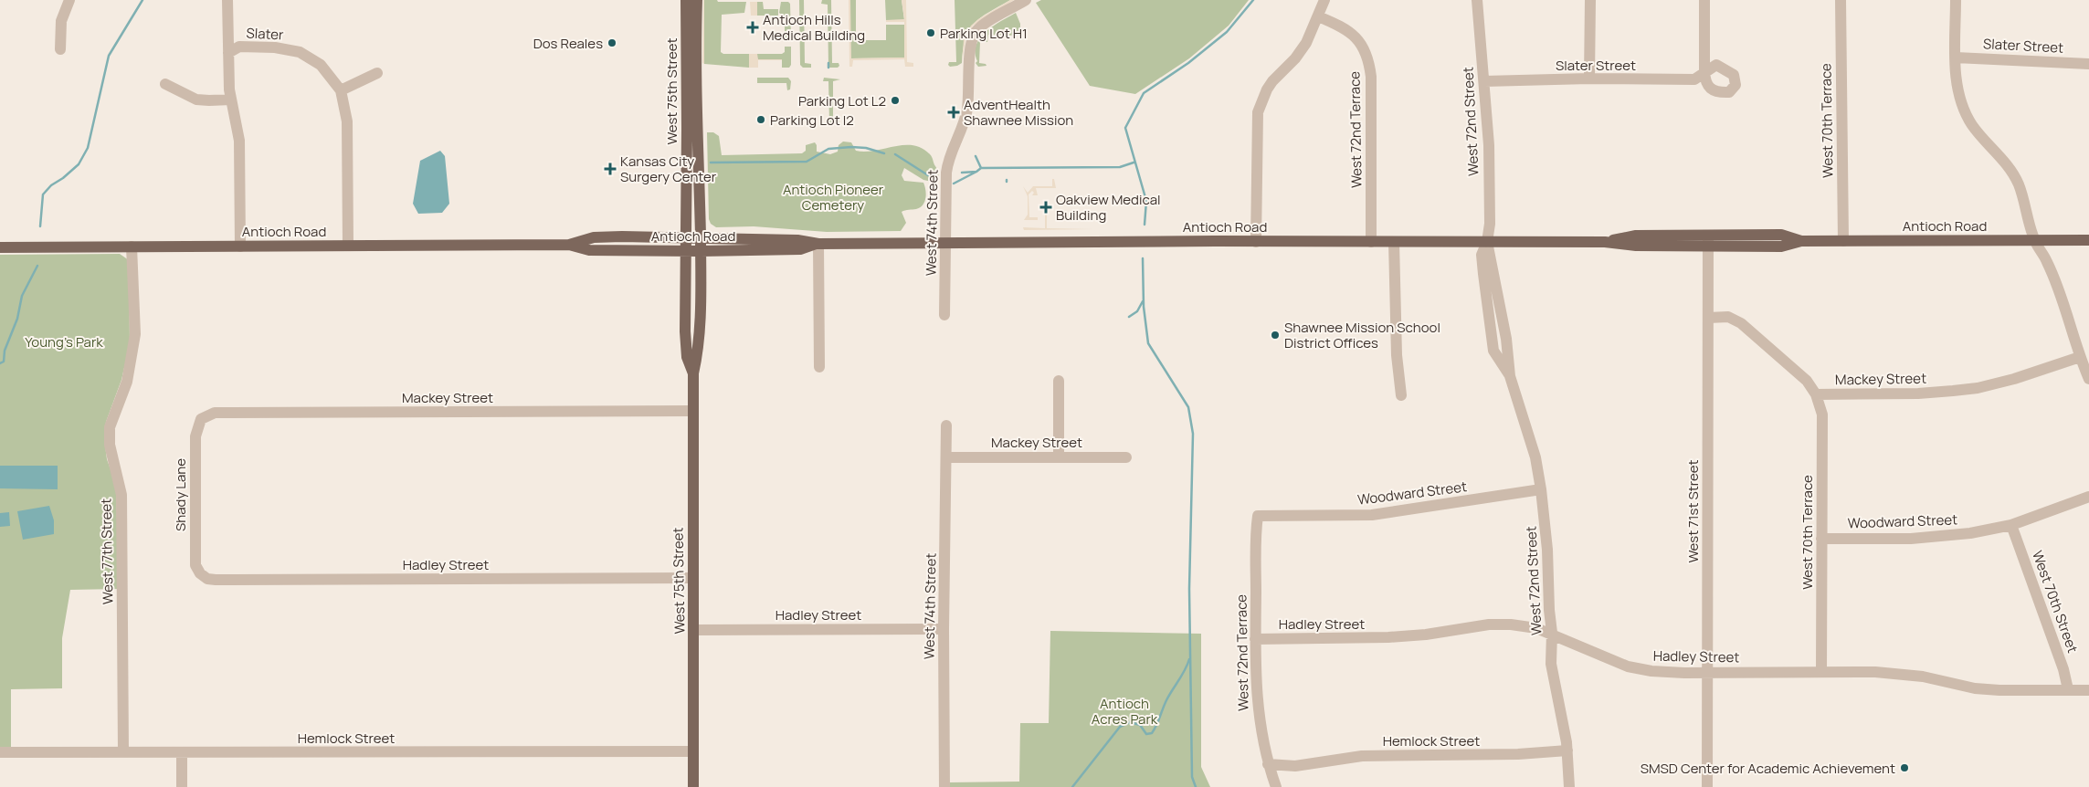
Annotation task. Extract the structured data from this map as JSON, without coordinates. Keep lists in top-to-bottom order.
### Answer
{
  "streets": {
    "main road": ["West 75th Street", "Antioch Road"],
    "street": [
      "Slater",
      "Slater Street",
      "West 70th Terrace",
      "West 72nd Street",
      "West 72nd Terrace",
      "West 74th Street",
      "Mackey Street",
      "Woodward Street",
      "Shady Lane",
      "West 71st Street",
      "West 77th Street",
      "Hadley Street",
      "West 70th Street",
      "Hemlock Street"
    ]
  },
  "crossings": [
    ["Slater Street", "West 72nd Street"],
    ["West 75th Street", "Antioch Road"],
    ["West 75th Street", "Mackey Street"],
    ["West 75th Street", "Hadley Street"],
    ["West 75th Street", "Hemlock Street"],
    ["West 70th Terrace", "Antioch Road"],
    ["West 70th Terrace", "Mackey Street"],
    ["West 70th Terrace", "Woodward Street"],
    ["West 70th Terrace", "Hadley Street"],
    ["West 72nd Street", "Antioch Road"],
    ["West 72nd Street", "Woodward Street"],
    ["West 72nd Street", "Hadley Street"],
    ["West 72nd Street", "Hemlock Street"],
    ["West 72nd Terrace", "Antioch Road"],
    ["West 72nd Terrace", "Woodward Street"],
    ["West 72nd Terrace", "Hadley Street"],
    ["West 72nd Terrace", "Hemlock Street"],
    ["West 74th Street", "Antioch Road"],
    ["West 74th Street", "Mackey Street"],
    ["West 74th Street", "Hadley Street"],
    ["Antioch Road", "West 71st Street"],
    ["Antioch Road", "West 77th Street"],
    ["Mackey Street", "Shady Lane"],
    ["Mackey Street", "West 71st Street"],
    ["Woodward Street", "West 70th Street"],
    ["Shady Lane", "Hadley Street"],
    ["West 71st Street", "Hadley Street"],
    ["West 77th Street", "Hemlock Street"],
    ["Hadley Street", "West 70th Street"]
  ],
  "parks": ["Antioch Pioneer Cemetery", "Young's Park", "Antioch Acres Park"],
  "places": {
    "health": [
      "Antioch Hills Medical Building",
      "AdventHealth Shawnee Mission",
      "Kansas City Surgery Center",
      "Oakview Medical Building"
    ],
    "other": [
      "Parking Lot H1",
      "Dos Reales",
      "Parking Lot L2",
      "Parking Lot I2",
      "Shawnee Mission School District Offices",
      "SMSD Center for Academic Achievement"
    ]
  }
}
